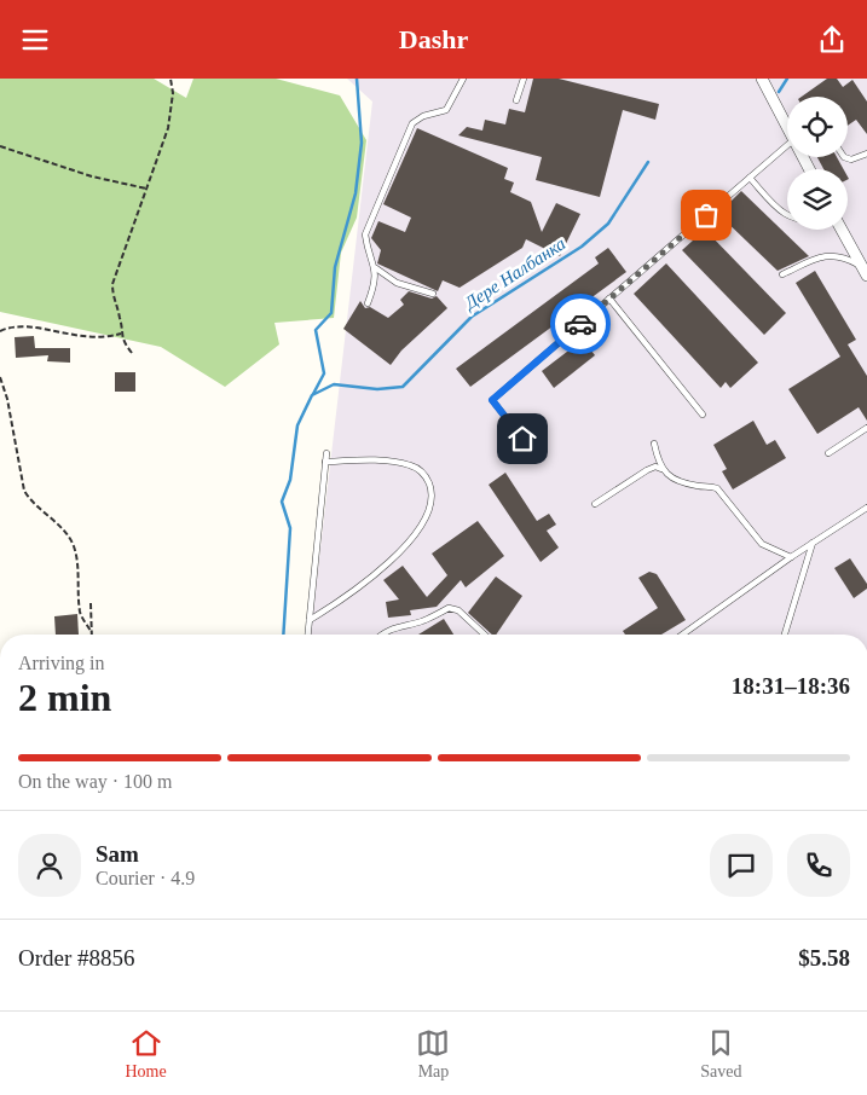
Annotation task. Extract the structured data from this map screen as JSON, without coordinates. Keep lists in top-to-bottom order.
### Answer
{
  "water": ["Дере Налбанка"],
  "page": {
    "header": "Dashr",
    "heading": ["2 min", "Arriving in", "18:31–18:36"],
    "panel": [
      "Sam",
      "Courier · 4.9",
      "Order #8856",
      "$5.58"
    ],
    "bar": "On the way · 100 m",
    "tabs": ["Home", "Map", "Saved"]
  }
}
